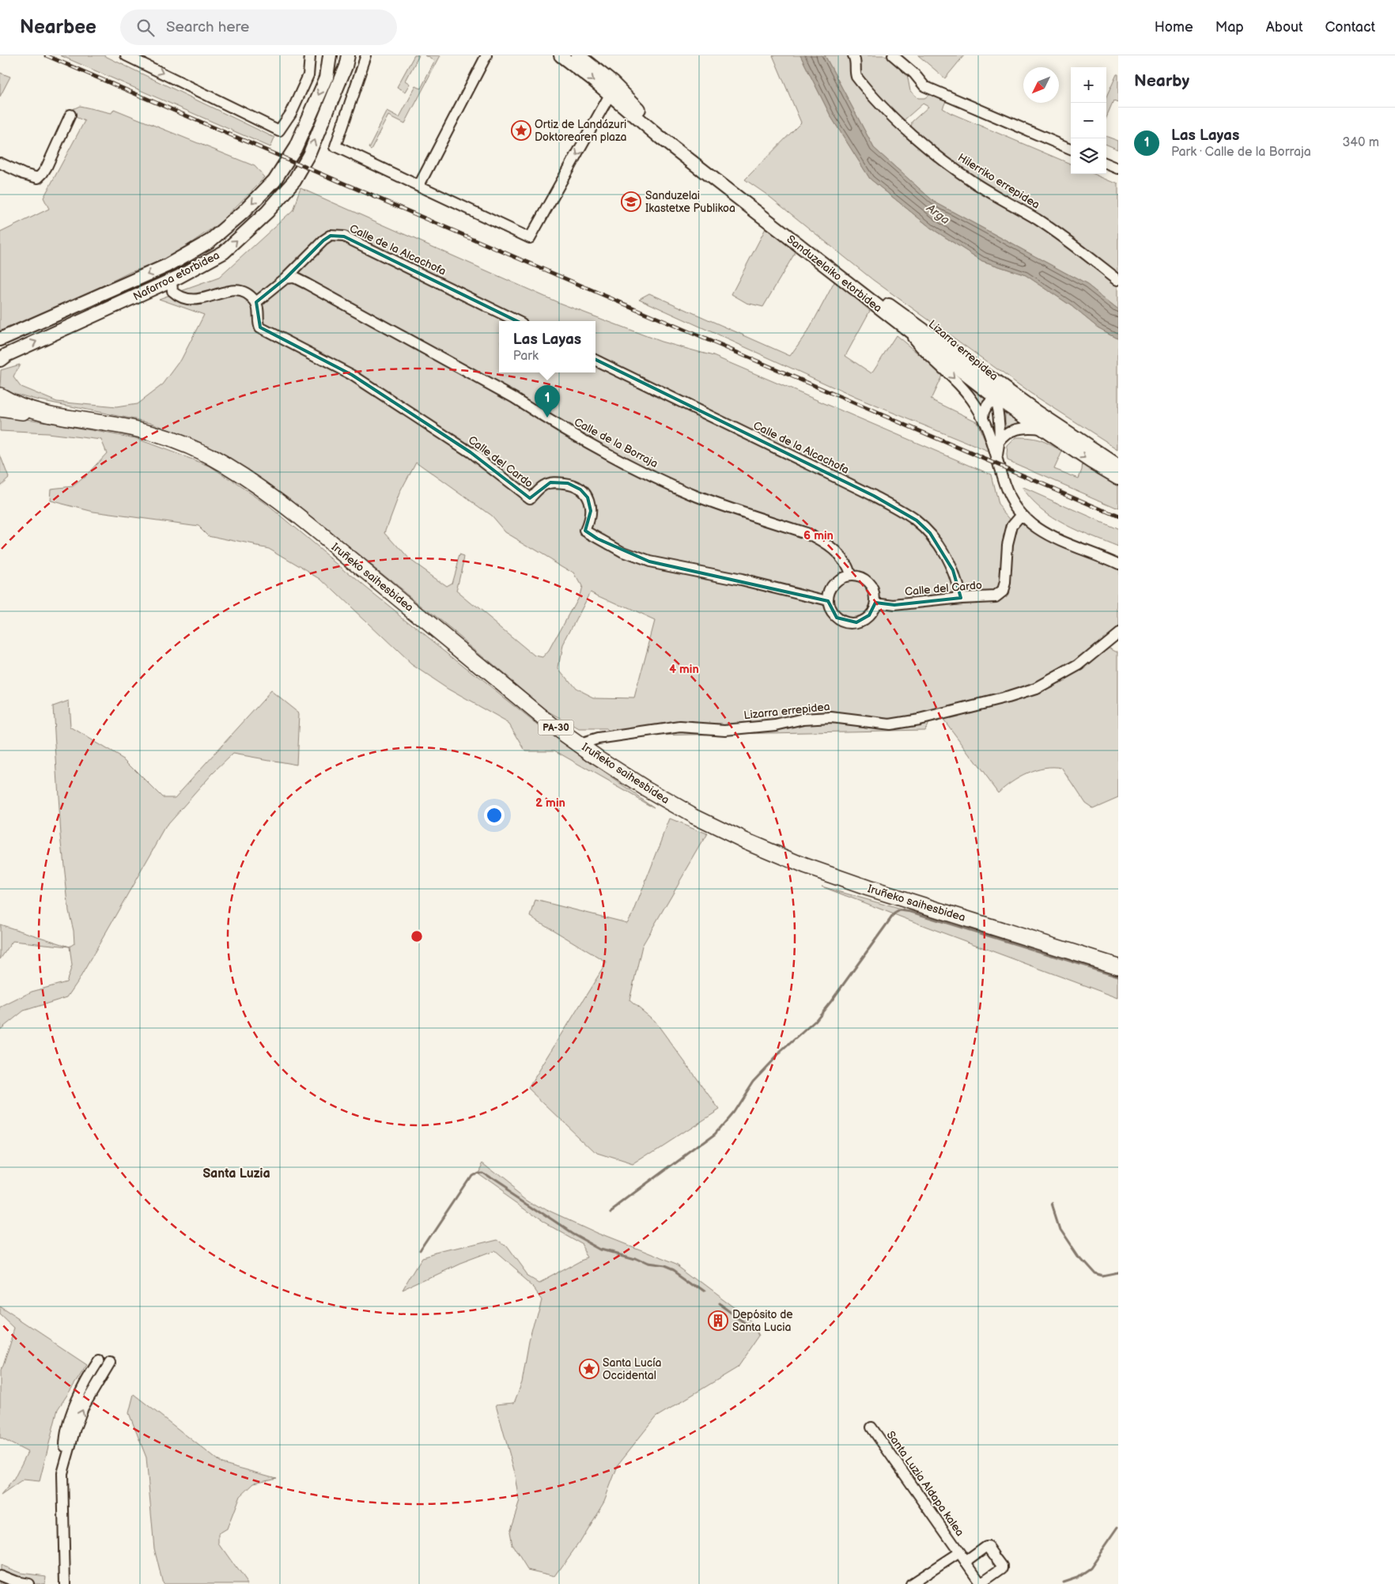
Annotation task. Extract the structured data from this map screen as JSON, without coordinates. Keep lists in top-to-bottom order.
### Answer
{
  "streets": {
    "highway": ["Iruñeko saihesbidea", "PA-30"],
    "main road": ["Sanduzelaiko etorbidea", "Nafarroa etorbidea"],
    "street": [
      "Hilerriko errepidea",
      "Calle de la Alcachofa",
      "Lizarra errepidea",
      "Calle de la Borraja",
      "Calle del Cardo",
      "Santa Luzia Aldapa kalea"
    ]
  },
  "crossings": [
    ["Calle de la Alcachofa", "Calle de la Borraja"],
    ["Calle de la Alcachofa", "Calle del Cardo"],
    ["Sanduzelaiko etorbidea", "Lizarra errepidea"],
    ["Lizarra errepidea", "Calle del Cardo"],
    ["Lizarra errepidea", "Iruñeko saihesbidea"],
    ["Calle de la Borraja", "Calle del Cardo"]
  ],
  "districts": ["Santa Luzia"],
  "water": ["Arga"],
  "places": {
    "place": ["Ortiz de Landázuri Doktorearen plaza", "Santa Lucía Occidental"],
    "school or university": ["Sanduzelai Ikastetxe Publikoa"],
    "building": ["Depósito de Santa Lucia"]
  },
  "north": "bottom left",
  "page": {
    "header": "Nearbee",
    "search": "Search here",
    "nav": [
      "Home",
      "Map",
      "About",
      "Contact"
    ],
    "heading": "Nearby",
    "map_buttons": ["+", "−"],
    "list": [
      {
        "mark": "1",
        "name": "Las Layas",
        "note": "Park · Calle de la Borraja",
        "value": "340 m"
      }
    ],
    "popup": ["Las Layas", "Park"],
    "pins": "1"
  },
  "rings": ["6 min", "4 min", "2 min"]
}
